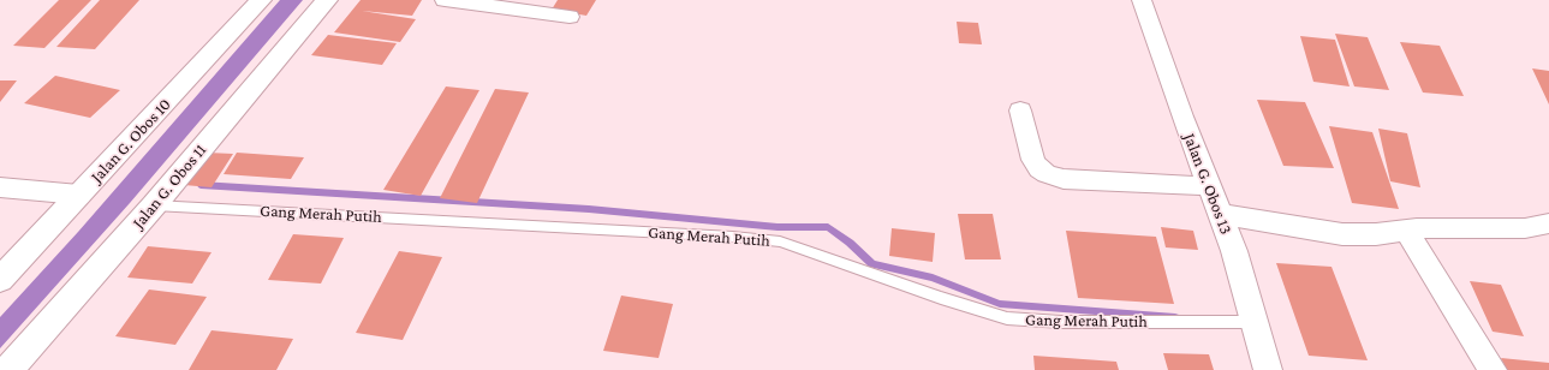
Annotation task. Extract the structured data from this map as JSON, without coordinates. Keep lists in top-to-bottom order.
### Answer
{
  "streets": {
    "street": ["Jalan G. Obos 10", "Jalan G. Obos 13", "Jalan G. Obos 11"],
    "lane": ["Gang Merah Putih"]
  },
  "crossings": [
    ["Jalan G. Obos 13", "Gang Merah Putih"],
    ["Jalan G. Obos 11", "Gang Merah Putih"]
  ]
}
